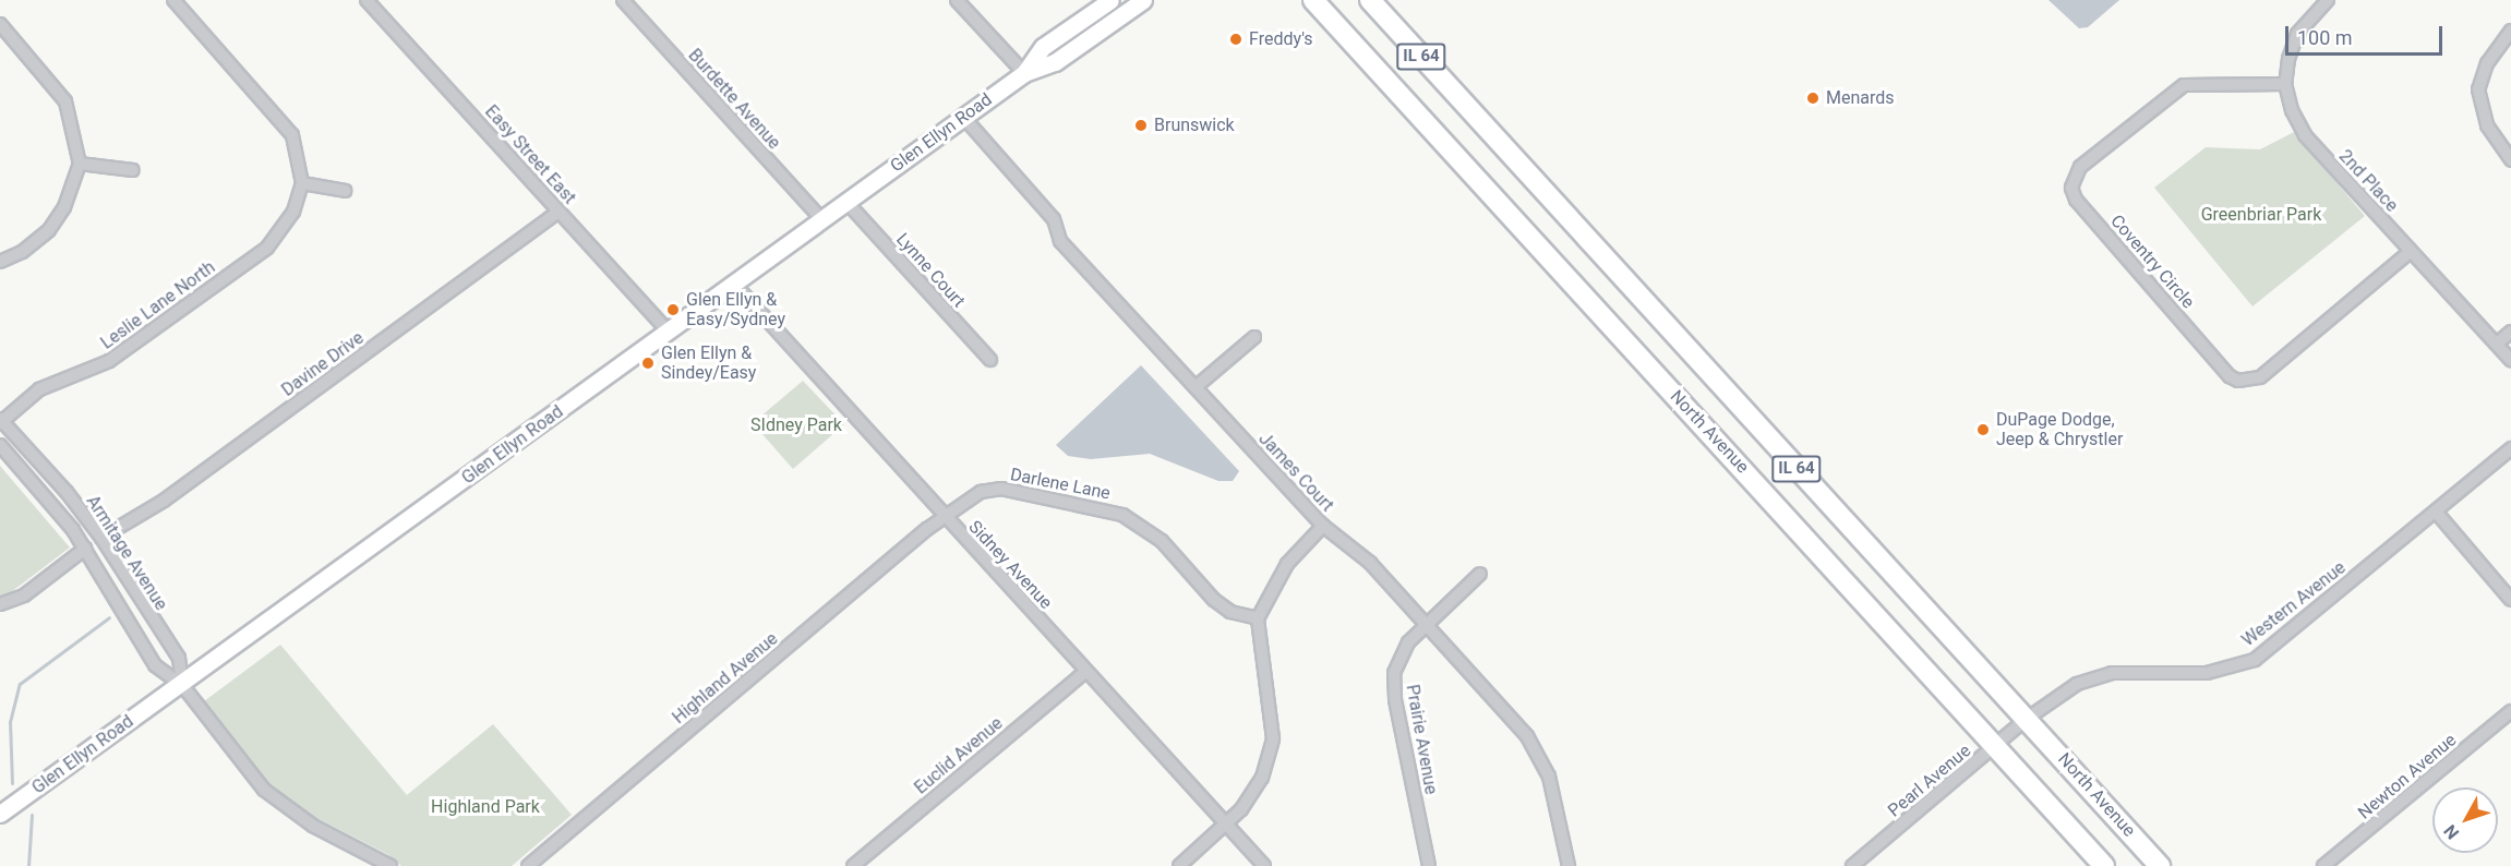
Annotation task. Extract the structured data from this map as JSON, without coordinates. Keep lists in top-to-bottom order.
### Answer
{
  "streets": {
    "main road": ["IL 64", "North Avenue"],
    "street": [
      "Burdette Avenue",
      "Glen Ellyn Road",
      "Easy Street East",
      "2nd Place",
      "Coventry Circle",
      "Lynne Court",
      "Leslie Lane North",
      "Davine Drive",
      "James Court",
      "Darlene Lane",
      "Armitage Avenue",
      "Sidney Avenue",
      "Western Avenue",
      "Highland Avenue",
      "Prairie Avenue",
      "Euclid Avenue",
      "Newton Avenue",
      "Pearl Avenue"
    ]
  },
  "crossings": [
    ["Burdette Avenue", "Glen Ellyn Road"],
    ["Glen Ellyn Road", "Easy Street East"],
    ["Glen Ellyn Road", "Lynne Court"],
    ["Glen Ellyn Road", "James Court"],
    ["Glen Ellyn Road", "Armitage Avenue"],
    ["Glen Ellyn Road", "Sidney Avenue"],
    ["Easy Street East", "Davine Drive"],
    ["2nd Place", "Coventry Circle"],
    ["Leslie Lane North", "Armitage Avenue"],
    ["Davine Drive", "Armitage Avenue"],
    ["North Avenue", "Western Avenue"],
    ["North Avenue", "Pearl Avenue"],
    ["James Court", "Prairie Avenue"],
    ["Darlene Lane", "Sidney Avenue"],
    ["Darlene Lane", "Highland Avenue"],
    ["Sidney Avenue", "Highland Avenue"],
    ["Sidney Avenue", "Euclid Avenue"],
    ["Western Avenue", "Pearl Avenue"]
  ],
  "parks": ["Greenbriar Park", "SIdney Park", "Highland Park"],
  "places": [
    "Freddy's",
    "Menards",
    "Brunswick",
    "Glen Ellyn & Easy/Sydney",
    "Glen Ellyn & Sindey/Easy",
    "DuPage Dodge, Jeep & Chrystler"
  ],
  "scale_bar": "100 m",
  "north": "bottom left"
}
